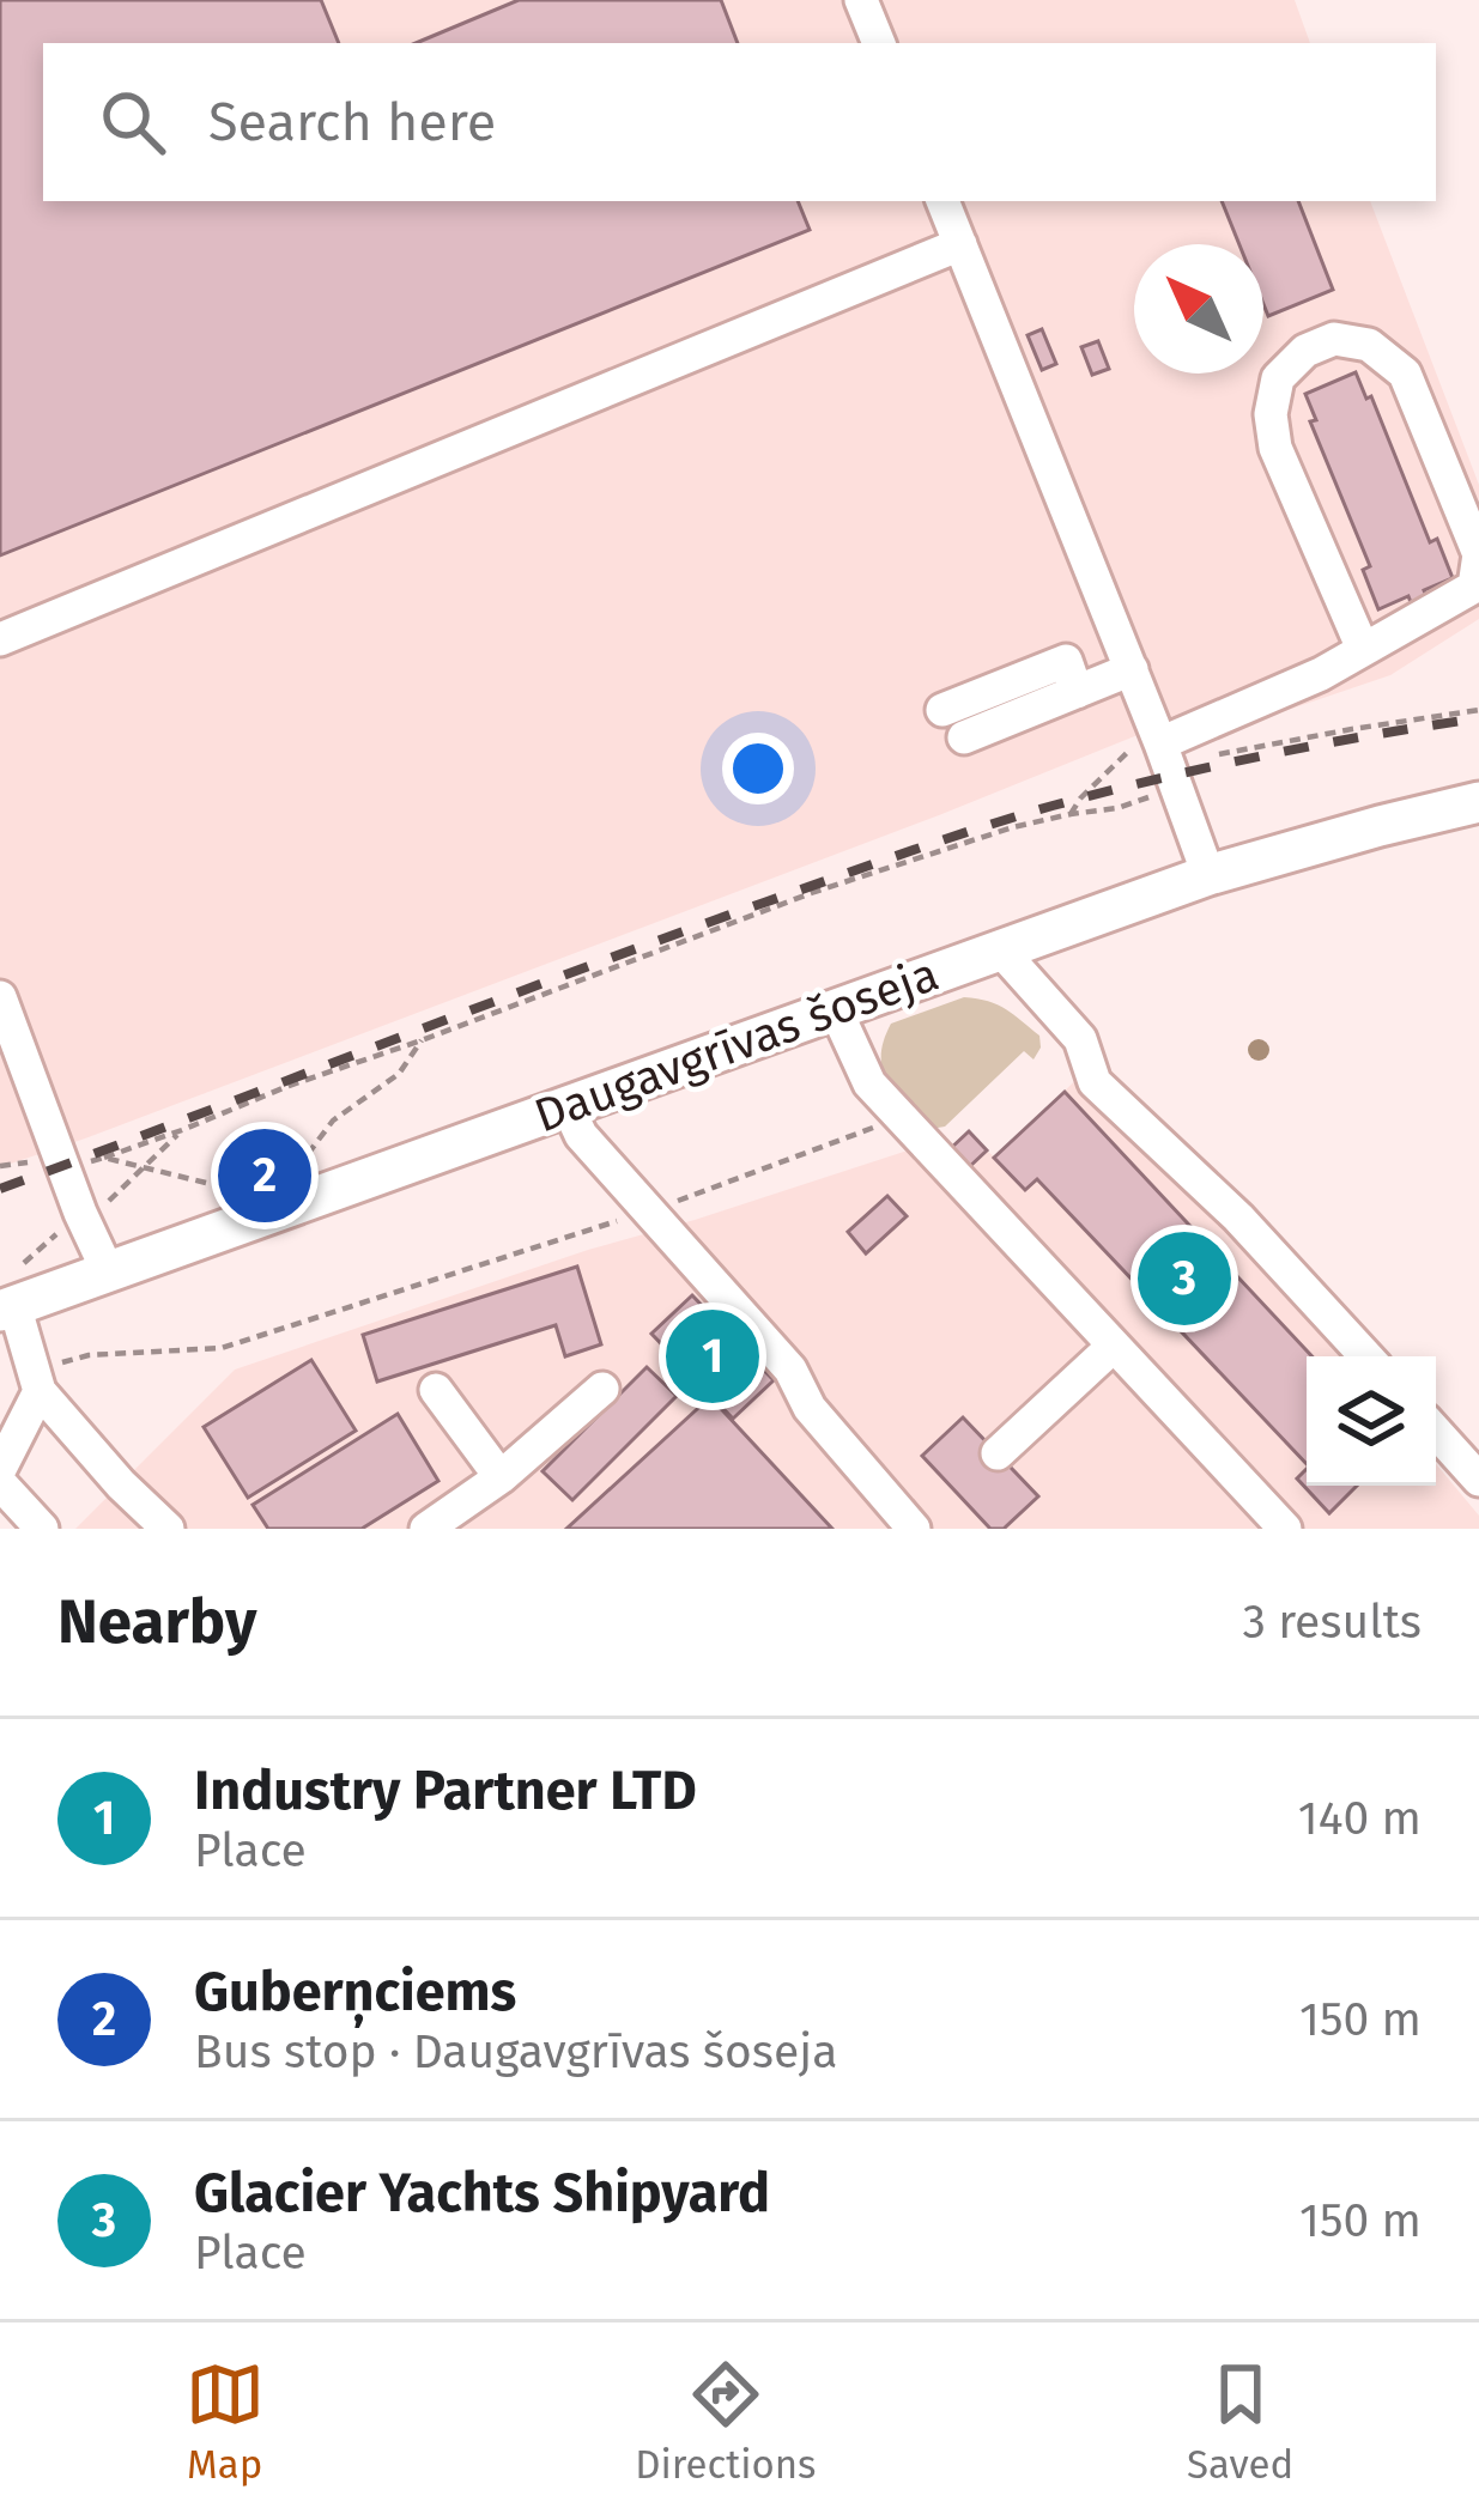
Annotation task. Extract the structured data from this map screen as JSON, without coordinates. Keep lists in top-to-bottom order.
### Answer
{
  "streets": {
    "main road": ["Daugavgrīvas šoseja"]
  },
  "north": "top left",
  "page": {
    "search": "Search here",
    "pins": ["2", "3", "1"],
    "heading": ["Nearby", "3 results"],
    "list": [
      {
        "mark": "1",
        "name": "Industry Partner LTD",
        "note": "Place",
        "value": "140 m"
      },
      {
        "mark": "2",
        "name": "Guberņciems",
        "note": "Bus stop · Daugavgrīvas šoseja",
        "value": "150 m"
      },
      {
        "mark": "3",
        "name": "Glacier Yachts Shipyard",
        "note": "Place",
        "value": "150 m"
      }
    ],
    "nav": ["Map", "Directions", "Saved"]
  }
}
